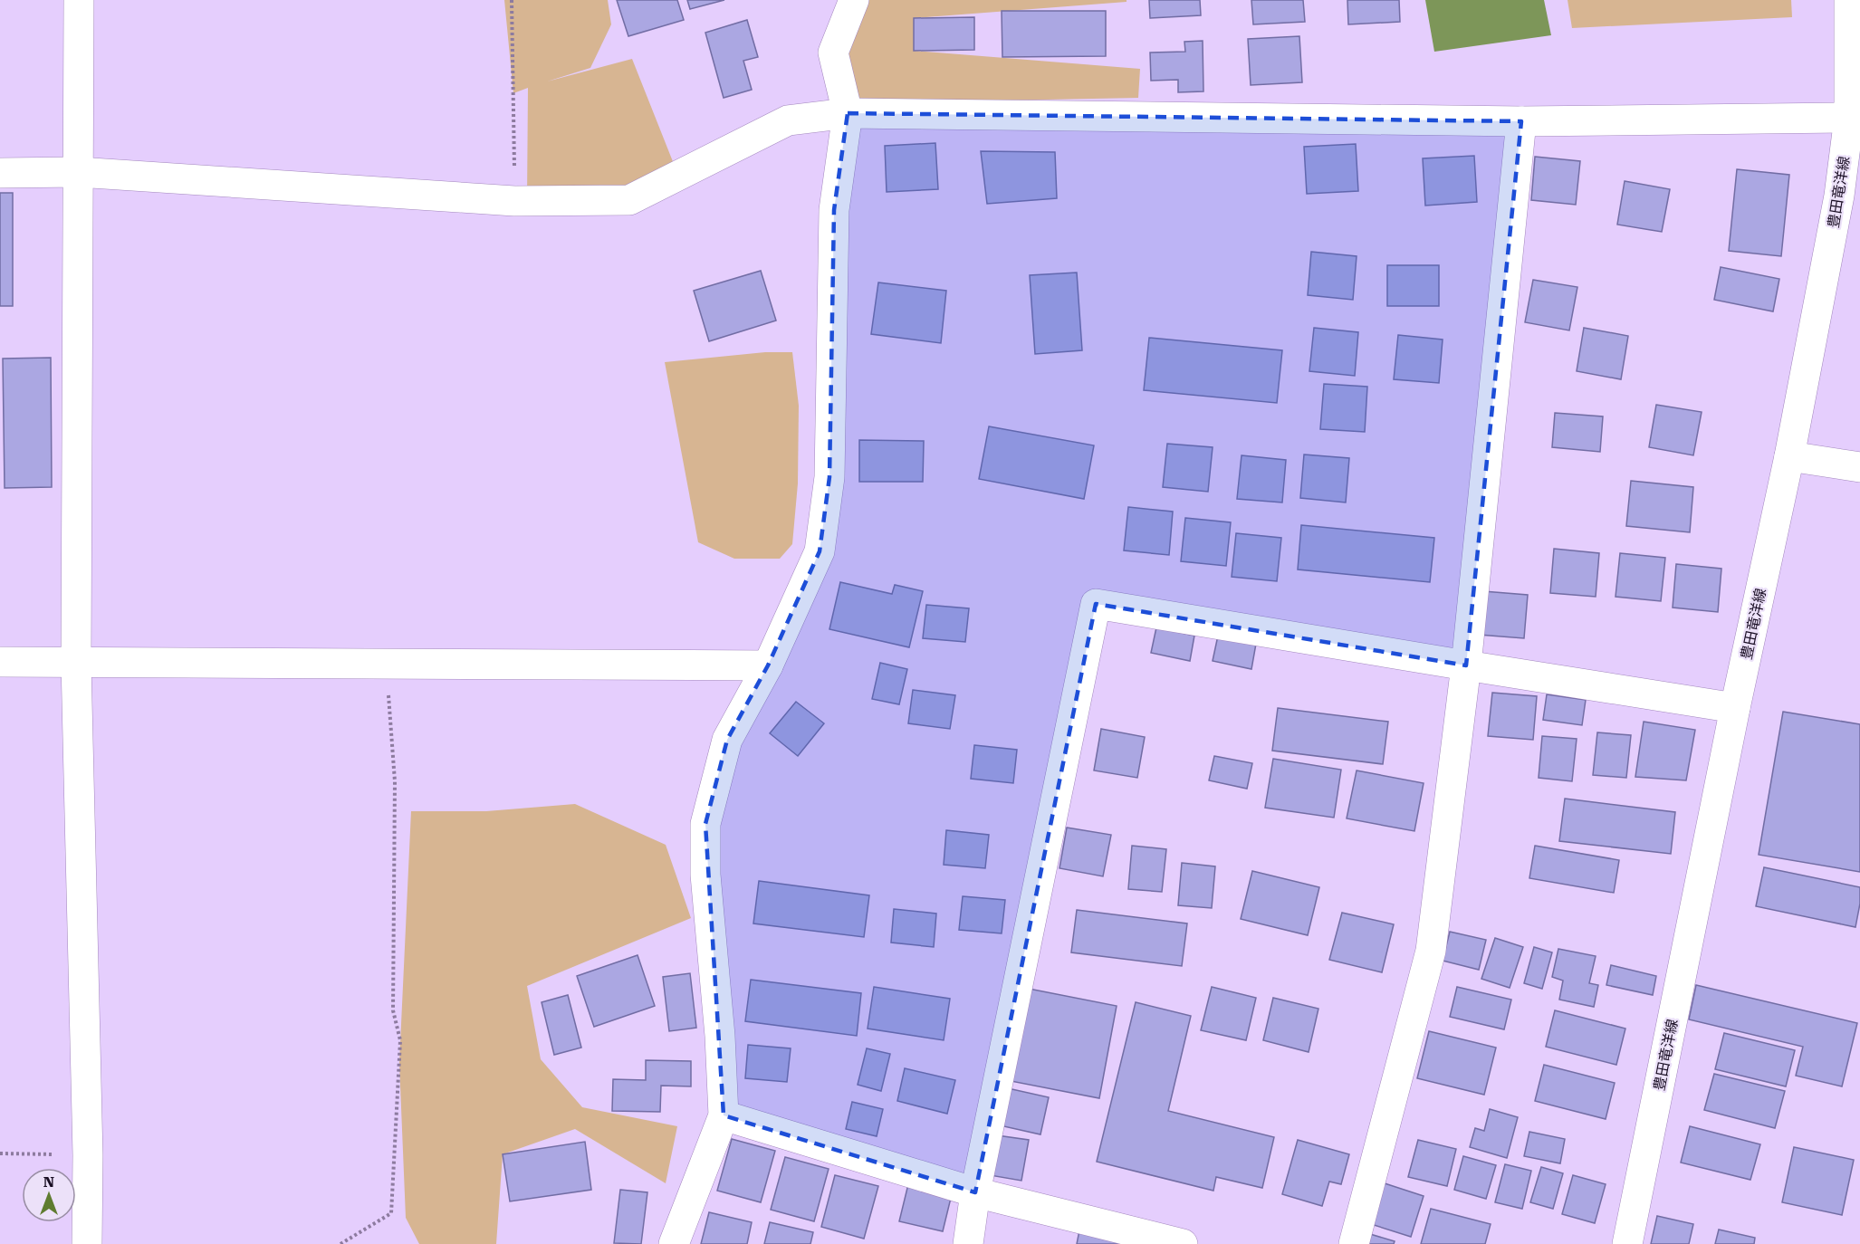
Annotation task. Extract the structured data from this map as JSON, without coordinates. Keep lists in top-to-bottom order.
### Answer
{
  "streets": {
    "street": ["豊田竜洋線"]
  },
  "north": "top"
}
